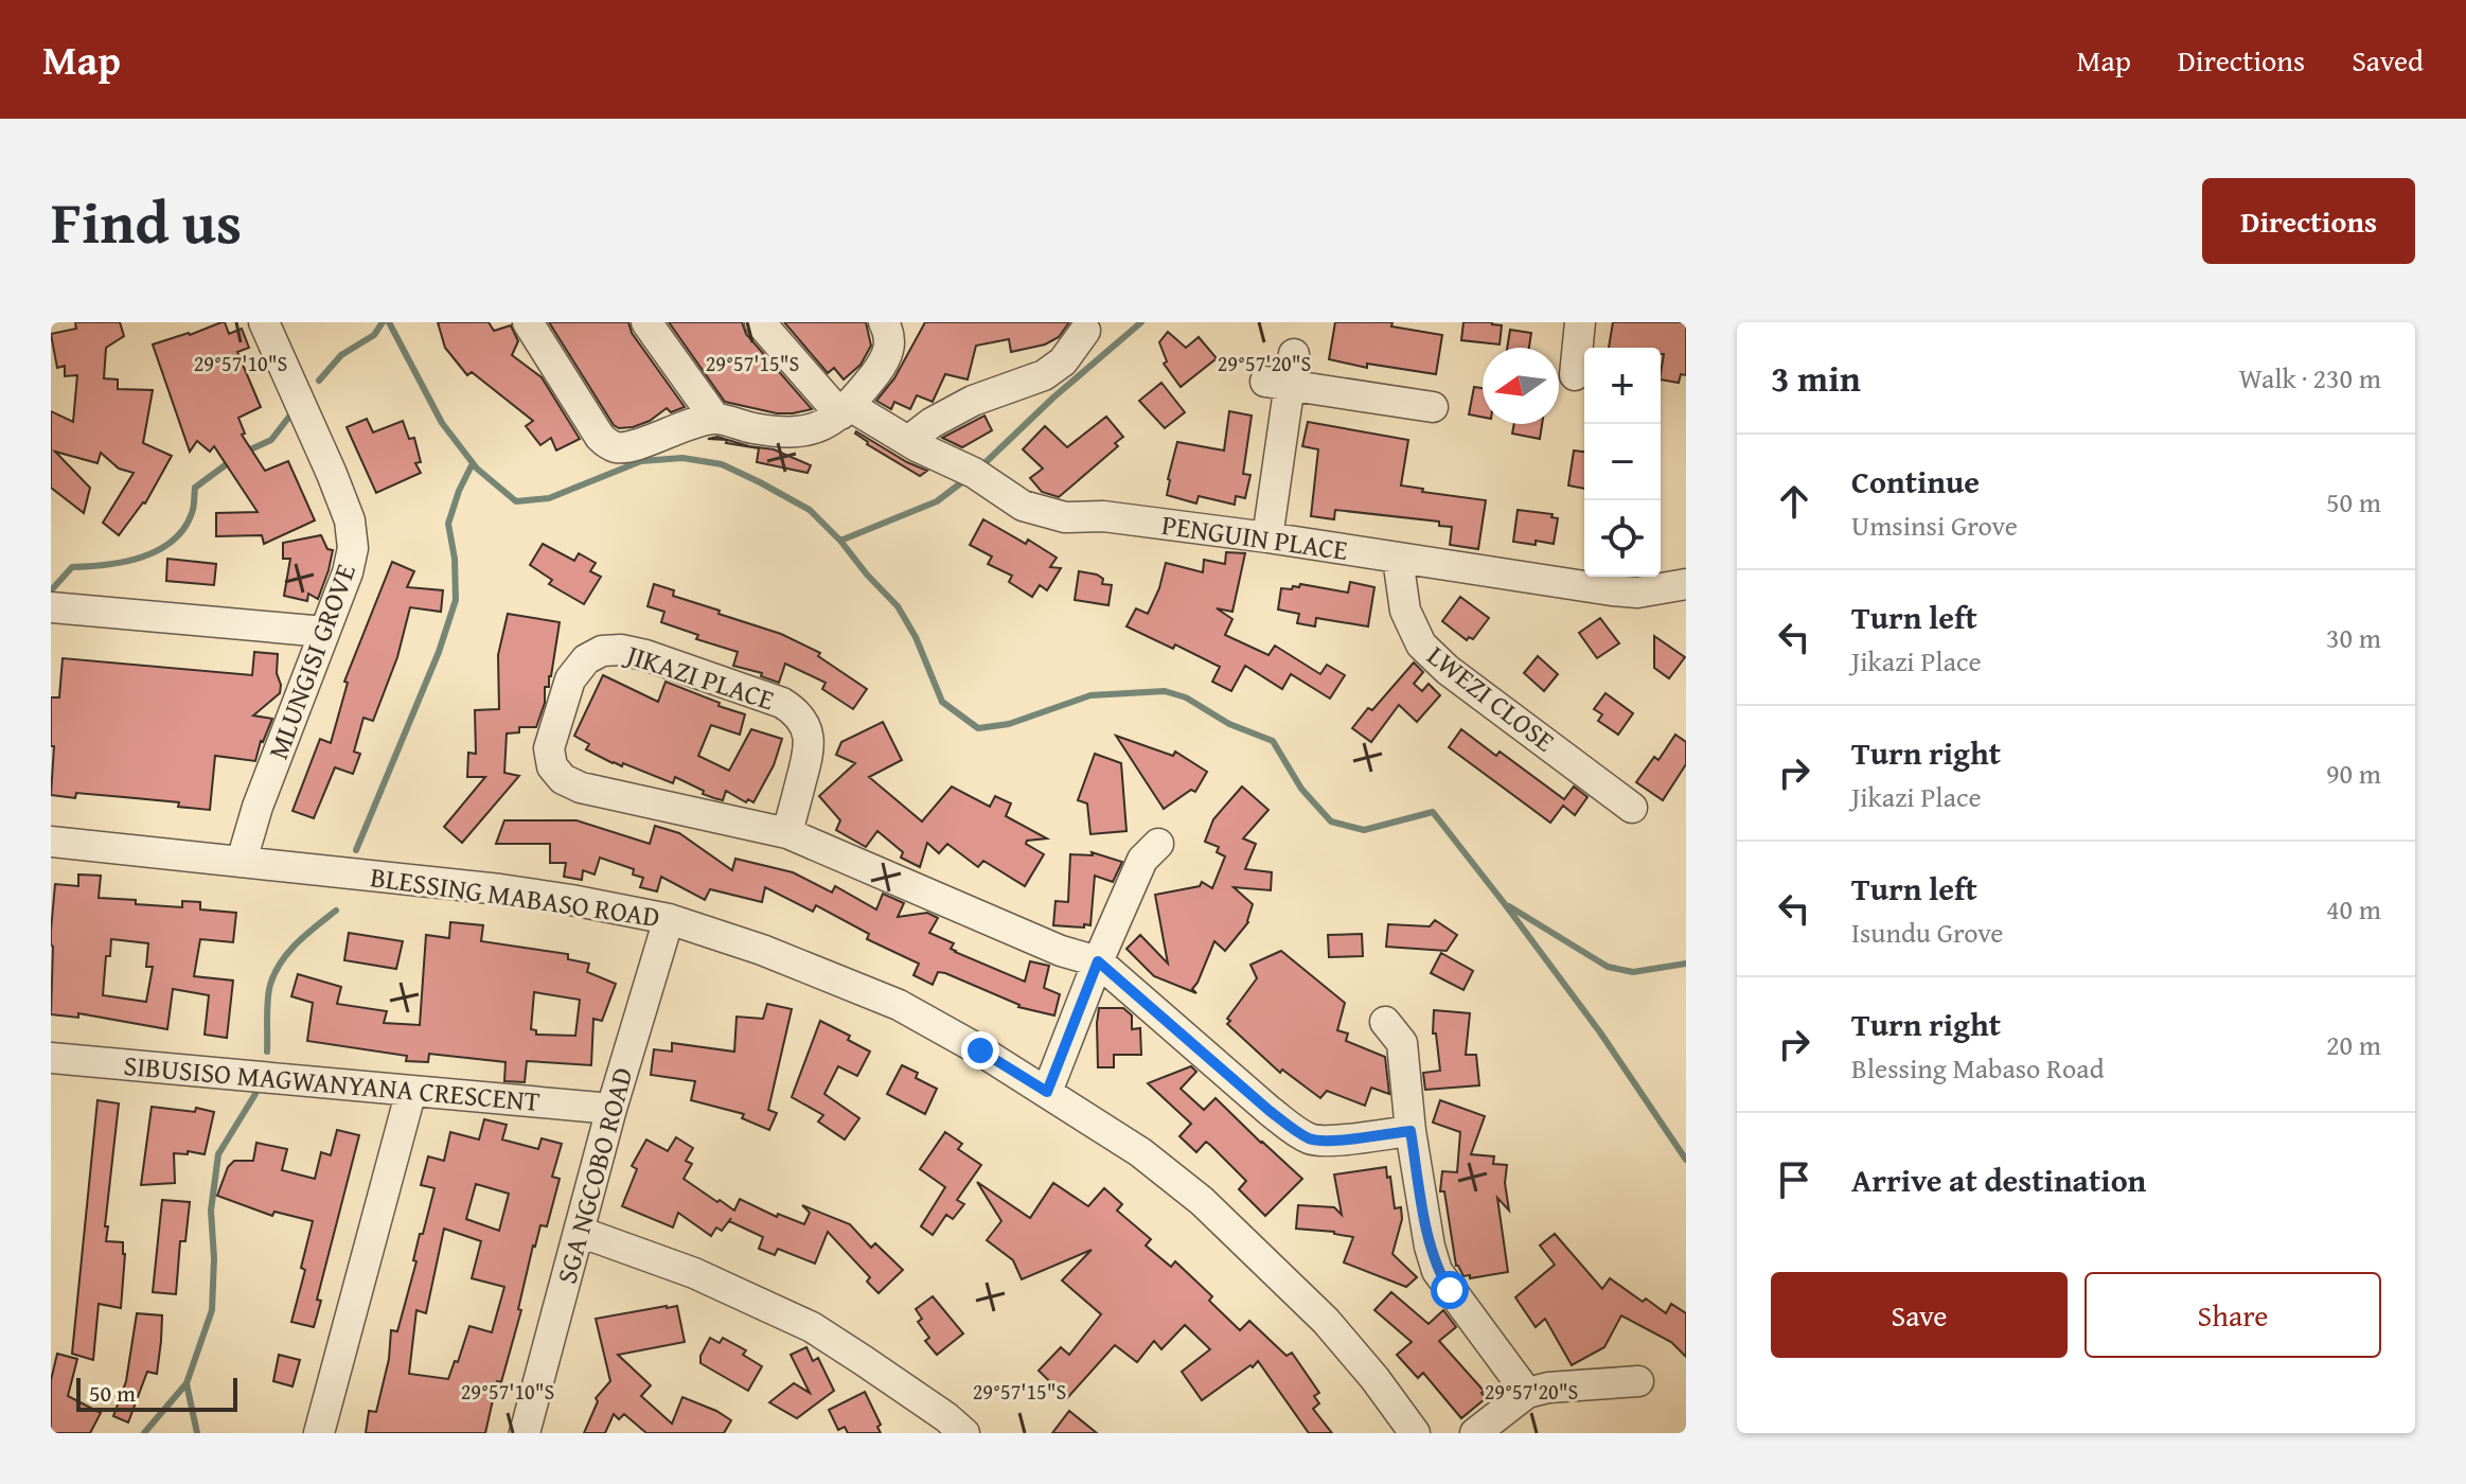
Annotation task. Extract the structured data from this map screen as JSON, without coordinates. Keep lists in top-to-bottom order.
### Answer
{
  "streets": {
    "street": [
      "PENGUIN PLACE",
      "MLUNGISI GROVE",
      "JIKAZI PLACE",
      "LWEZI CLOSE",
      "BLESSING MABASO ROAD",
      "SIBUSISO MAGWANYANA CRESCENT",
      "SGA NGCOBO ROAD"
    ]
  },
  "crossings": [
    ["PENGUIN PLACE", "LWEZI CLOSE"],
    ["MLUNGISI GROVE", "BLESSING MABASO ROAD"],
    ["BLESSING MABASO ROAD", "SGA NGCOBO ROAD"],
    ["SIBUSISO MAGWANYANA CRESCENT", "SGA NGCOBO ROAD"]
  ],
  "scale_bar": "50 m",
  "north": "left",
  "page": {
    "header": "Map",
    "nav": ["Map", "Directions", "Saved"],
    "title": "Find us",
    "buttons": [
      "Directions",
      ["Save", "Share"]
    ],
    "heading": ["3 min", "Walk · 230 m"],
    "map_buttons": ["+", "−"],
    "list": [
      ["Continue", "Umsinsi Grove", "50 m"],
      ["Turn left", "Jikazi Place", "30 m"],
      ["Turn right", "Jikazi Place", "90 m"],
      ["Turn left", "Isundu Grove", "40 m"],
      ["Turn right", "Blessing Mabaso Road", "20 m"],
      "Arrive at destination"
    ],
    "scale": "50 m"
  },
  "coordinates": ["29°57'10\"S", "29°57'15\"S", "29°57'20\"S"]
}
